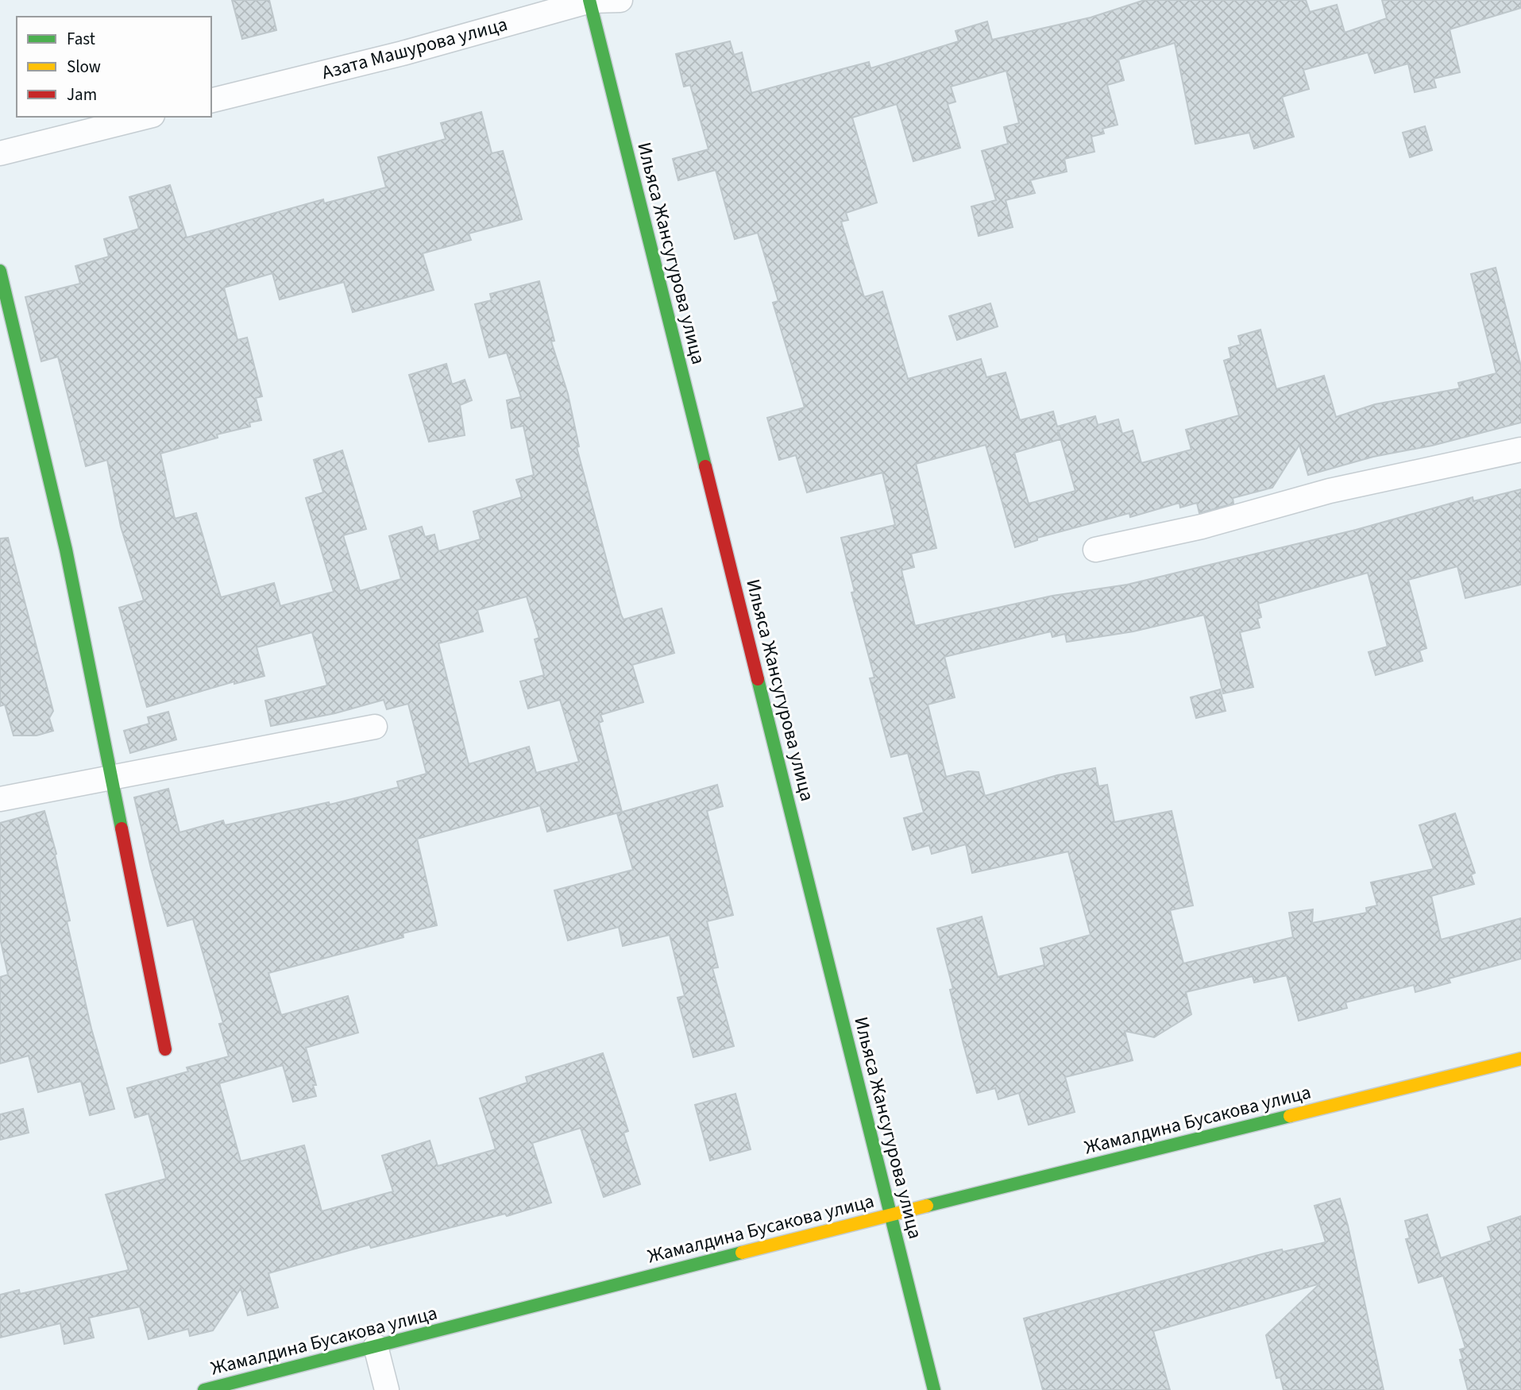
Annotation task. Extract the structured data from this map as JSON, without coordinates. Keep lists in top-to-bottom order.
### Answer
{
  "streets": {
    "street": ["Азата Машурова улица", "Ильяса Жансугурова улица", "Жамалдина Бусакова улица"]
  },
  "crossings": [
    ["Азата Машурова улица", "Ильяса Жансугурова улица"],
    ["Ильяса Жансугурова улица", "Жамалдина Бусакова улица"]
  ],
  "legend": ["Fast", "Slow", "Jam"]
}
